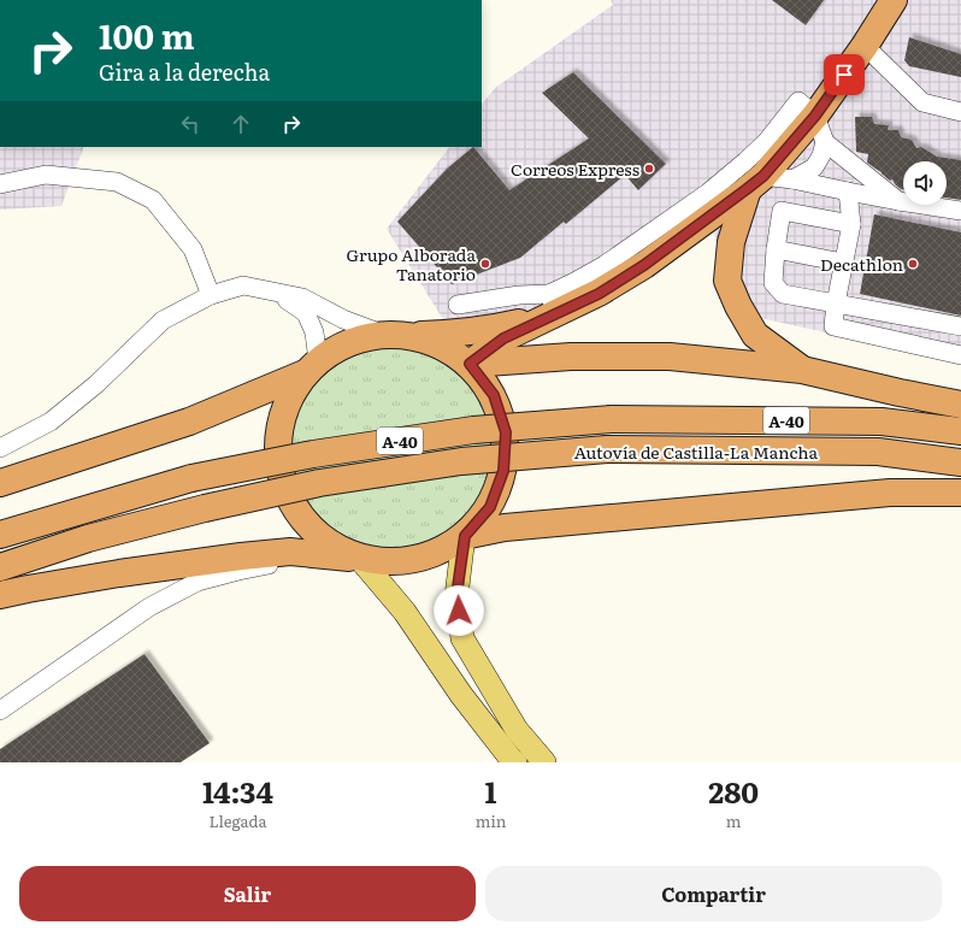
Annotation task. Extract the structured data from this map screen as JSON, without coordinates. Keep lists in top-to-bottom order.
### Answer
{
  "streets": {
    "highway": ["A-40", "Autovía de Castilla-La Mancha"]
  },
  "places": ["Correos Express", "Grupo Alborada Tanatorio", "Decathlon"],
  "page": {
    "turn": ["100 m", "Gira a la derecha"],
    "eta": [
      "14:34",
      "Llegada",
      "1",
      "min",
      "280",
      "m"
    ],
    "buttons": ["Salir", "Compartir"]
  }
}
